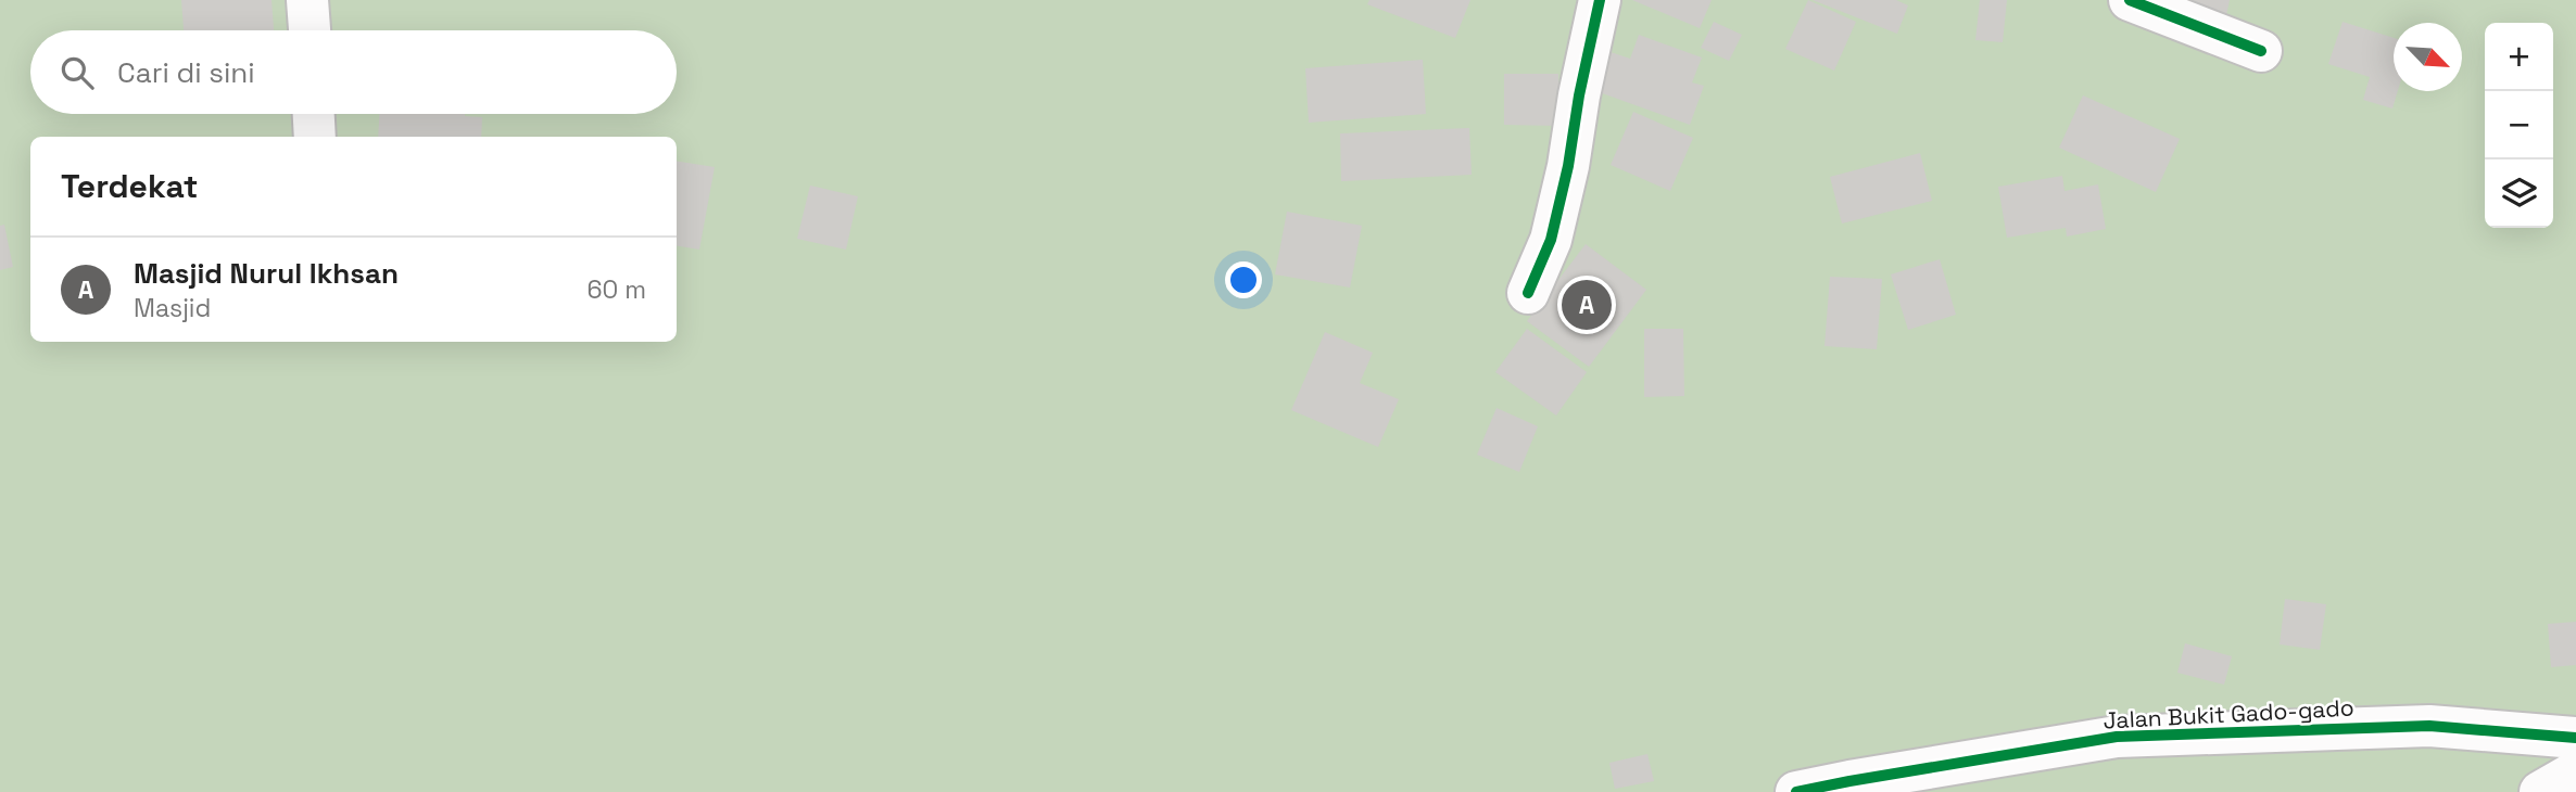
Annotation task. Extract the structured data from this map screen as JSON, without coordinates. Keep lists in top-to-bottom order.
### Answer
{
  "streets": {
    "street": ["Jalan Bukit Gado-gado"]
  },
  "north": "bottom right",
  "page": {
    "map_buttons": ["+", "−"],
    "search": "Cari di sini",
    "heading": "Terdekat",
    "list": [
      {
        "mark": "A",
        "name": "Masjid Nurul Ikhsan",
        "note": "Masjid",
        "value": "60 m"
      }
    ],
    "pins": "A"
  }
}
